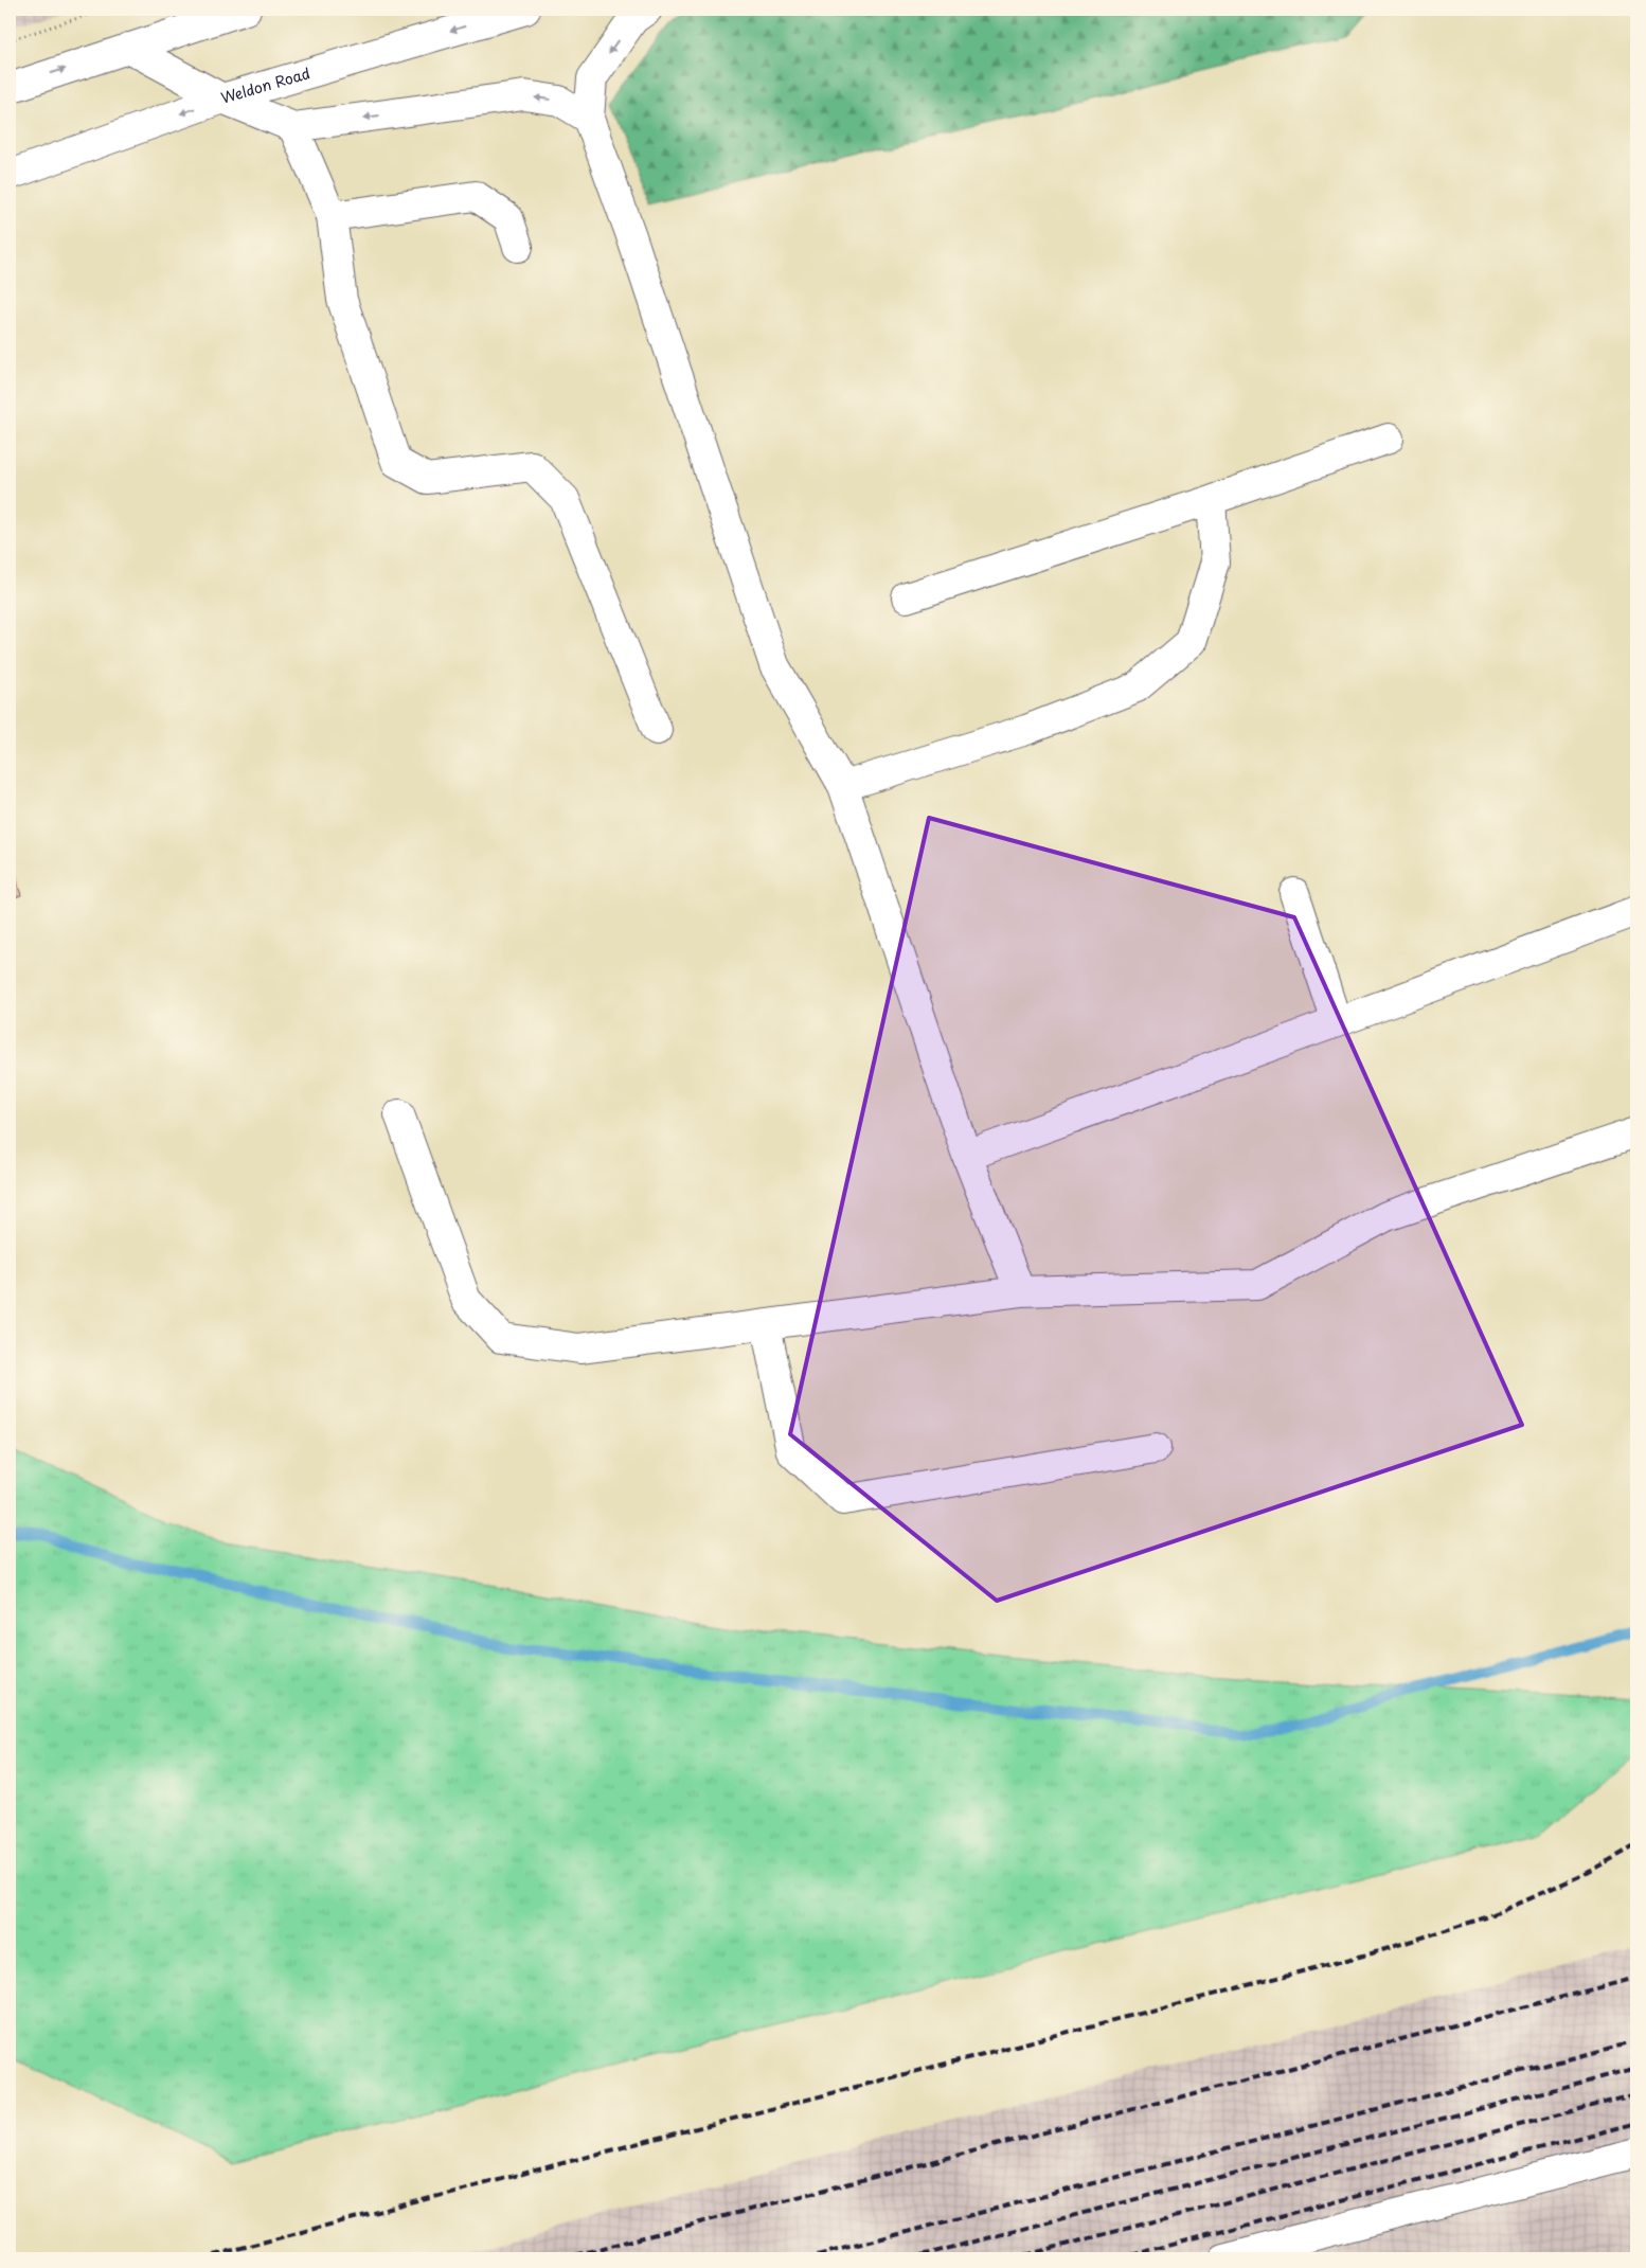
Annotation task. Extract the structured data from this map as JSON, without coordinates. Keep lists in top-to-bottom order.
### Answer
{
  "streets": {
    "main road": ["Weldon Road"]
  }
}
